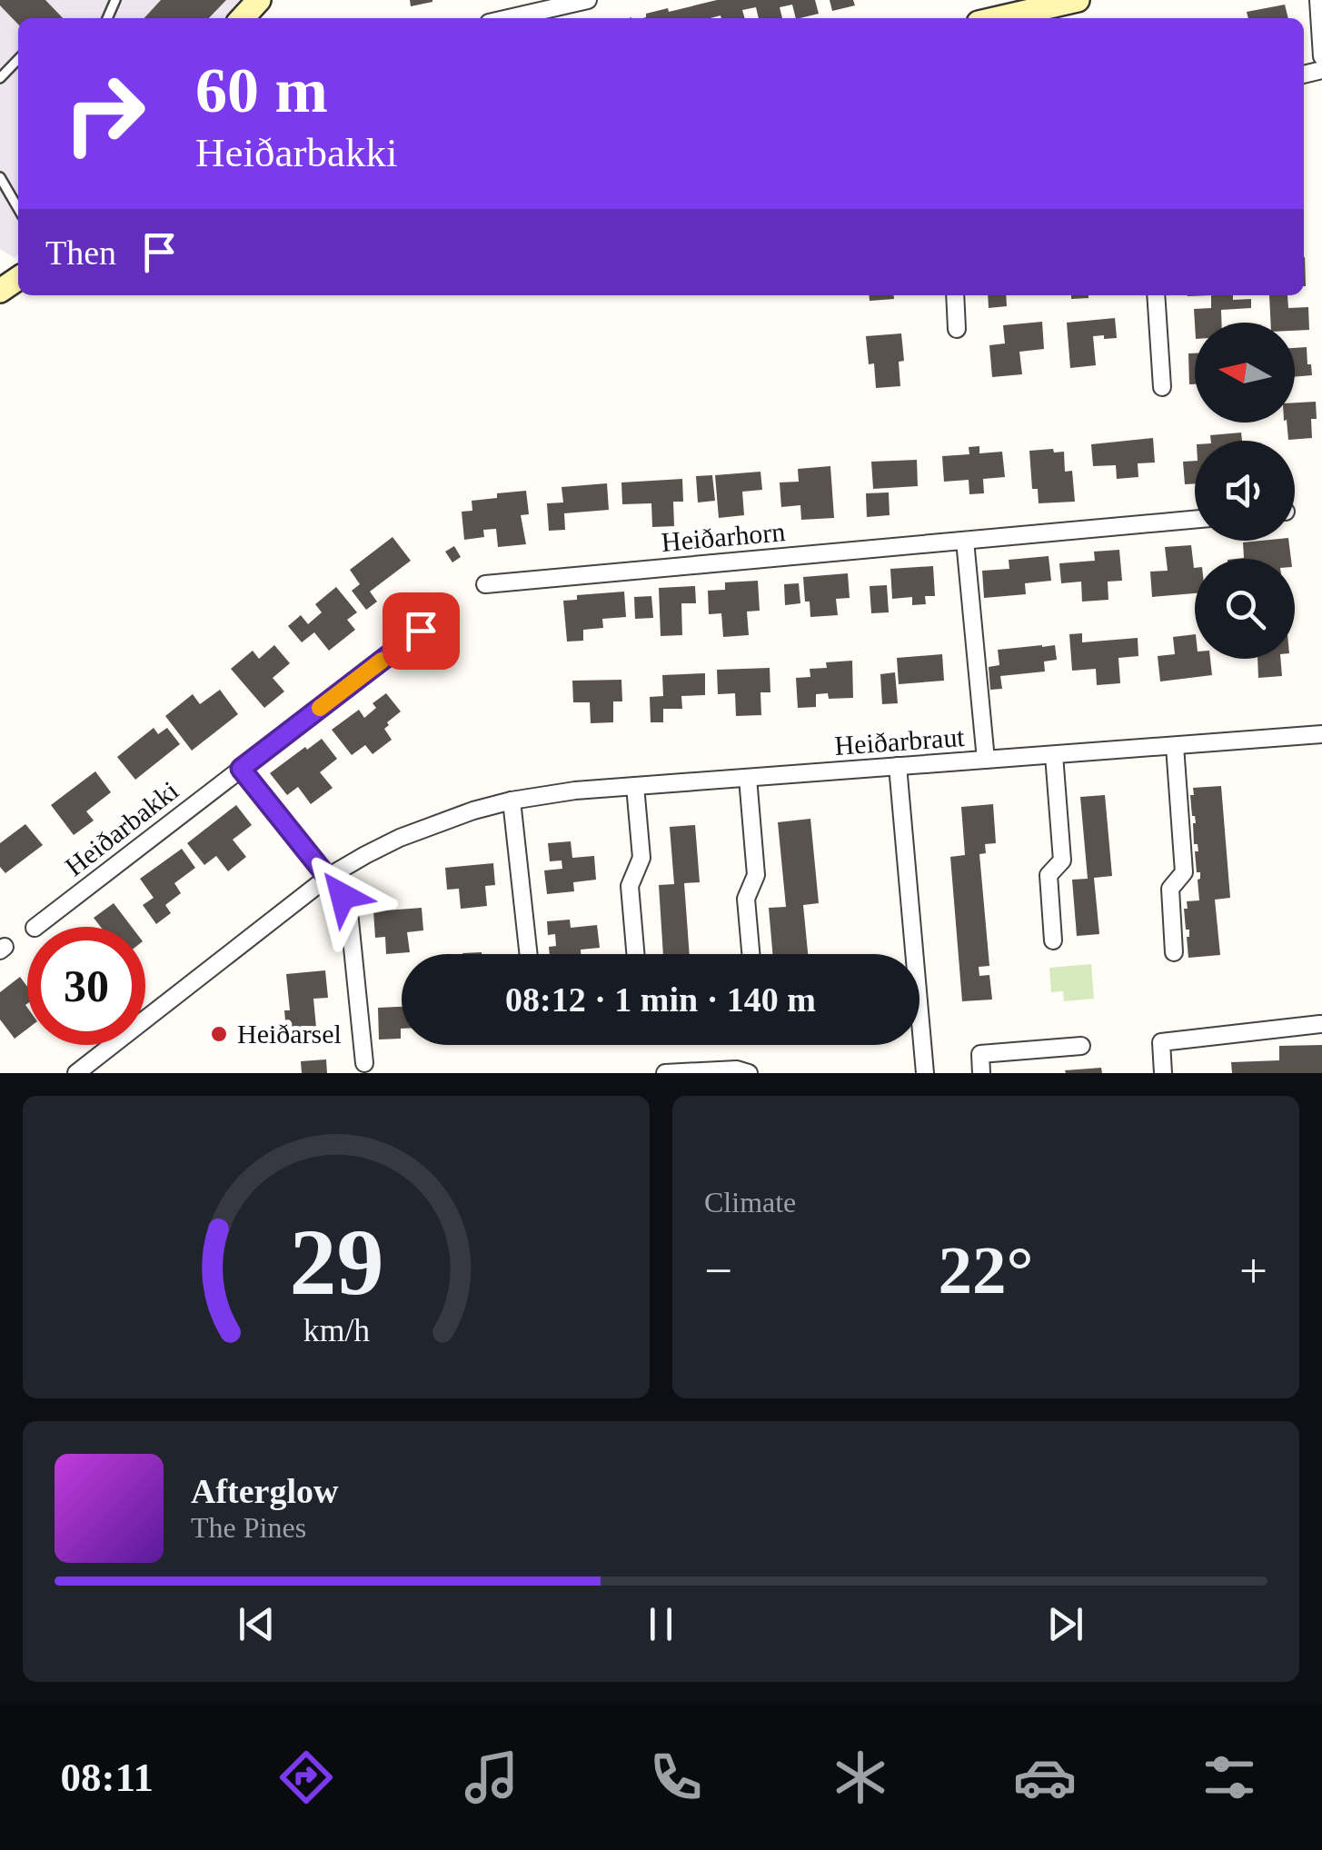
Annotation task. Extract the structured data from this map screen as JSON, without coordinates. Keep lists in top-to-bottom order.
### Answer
{
  "streets": {
    "street": ["Heiðarhorn", "Heiðarbraut", "Heiðarbakki"]
  },
  "places": ["Heiðarsel"],
  "north": "left",
  "page": {
    "turn": ["60 m", "Heiðarbakki"],
    "then": "Then",
    "limit": "30",
    "trip": "08:12 · 1 min · 140 m",
    "tile": "Climate",
    "heat": ["−", "22°", "+"],
    "song": ["Afterglow", "The Pines"],
    "tabs": "08:11",
    "gauge": ["29", "km/h"]
  }
}
